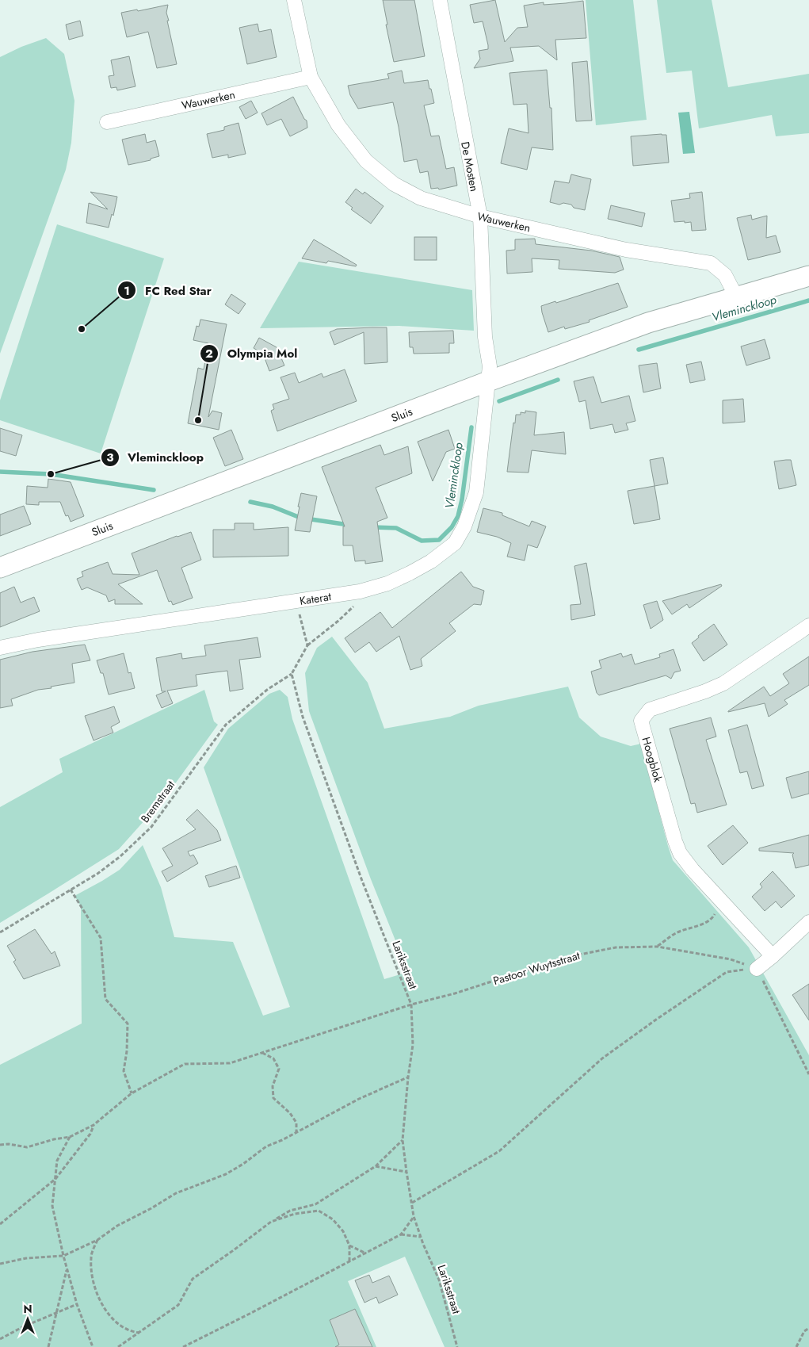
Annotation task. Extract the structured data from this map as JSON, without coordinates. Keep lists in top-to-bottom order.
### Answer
{
  "streets": {
    "street": [
      "Wauwerken",
      "De Mosten",
      "Sluis",
      "Katerat",
      "Hoogblok"
    ],
    "path": ["Bremstraat", "Lariksstraat", "Pastoor Wuytsstraat"]
  },
  "crossings": [
    ["Wauwerken", "De Mosten"],
    ["Wauwerken", "Sluis"],
    ["De Mosten", "Sluis"],
    ["De Mosten", "Katerat"],
    ["Sluis", "Katerat"],
    ["Bremstraat", "Lariksstraat"],
    ["Lariksstraat", "Pastoor Wuytsstraat"]
  ],
  "water": ["Vleminckloop"],
  "places": ["FC Red Star", "Olympia Mol", "Vleminckloop"],
  "north": "top"
}
